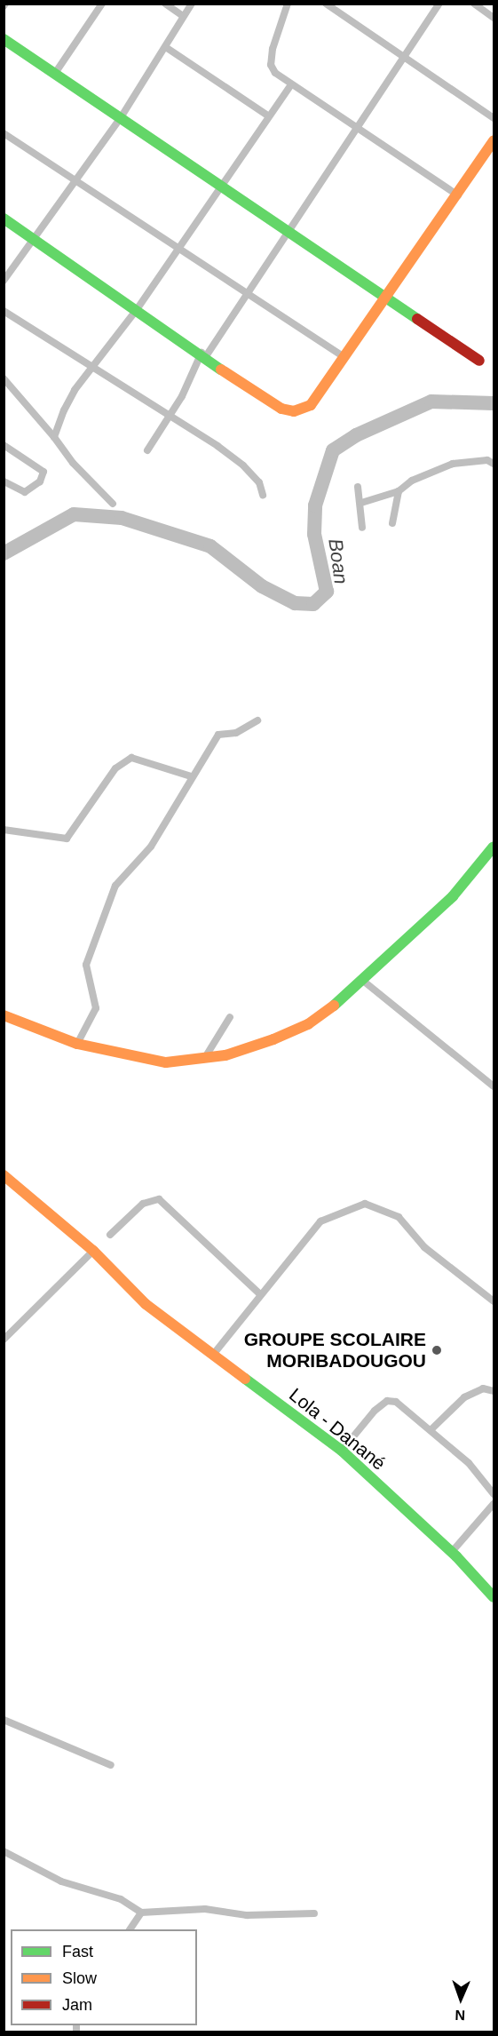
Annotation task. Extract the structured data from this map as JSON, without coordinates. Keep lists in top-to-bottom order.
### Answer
{
  "streets": {
    "street": ["Lola - Danané"]
  },
  "water": ["Boan"],
  "places": ["GROUPE SCOLAIRE MORIBADOUGOU"],
  "legend": ["Fast", "Slow", "Jam"],
  "north": "bottom"
}
